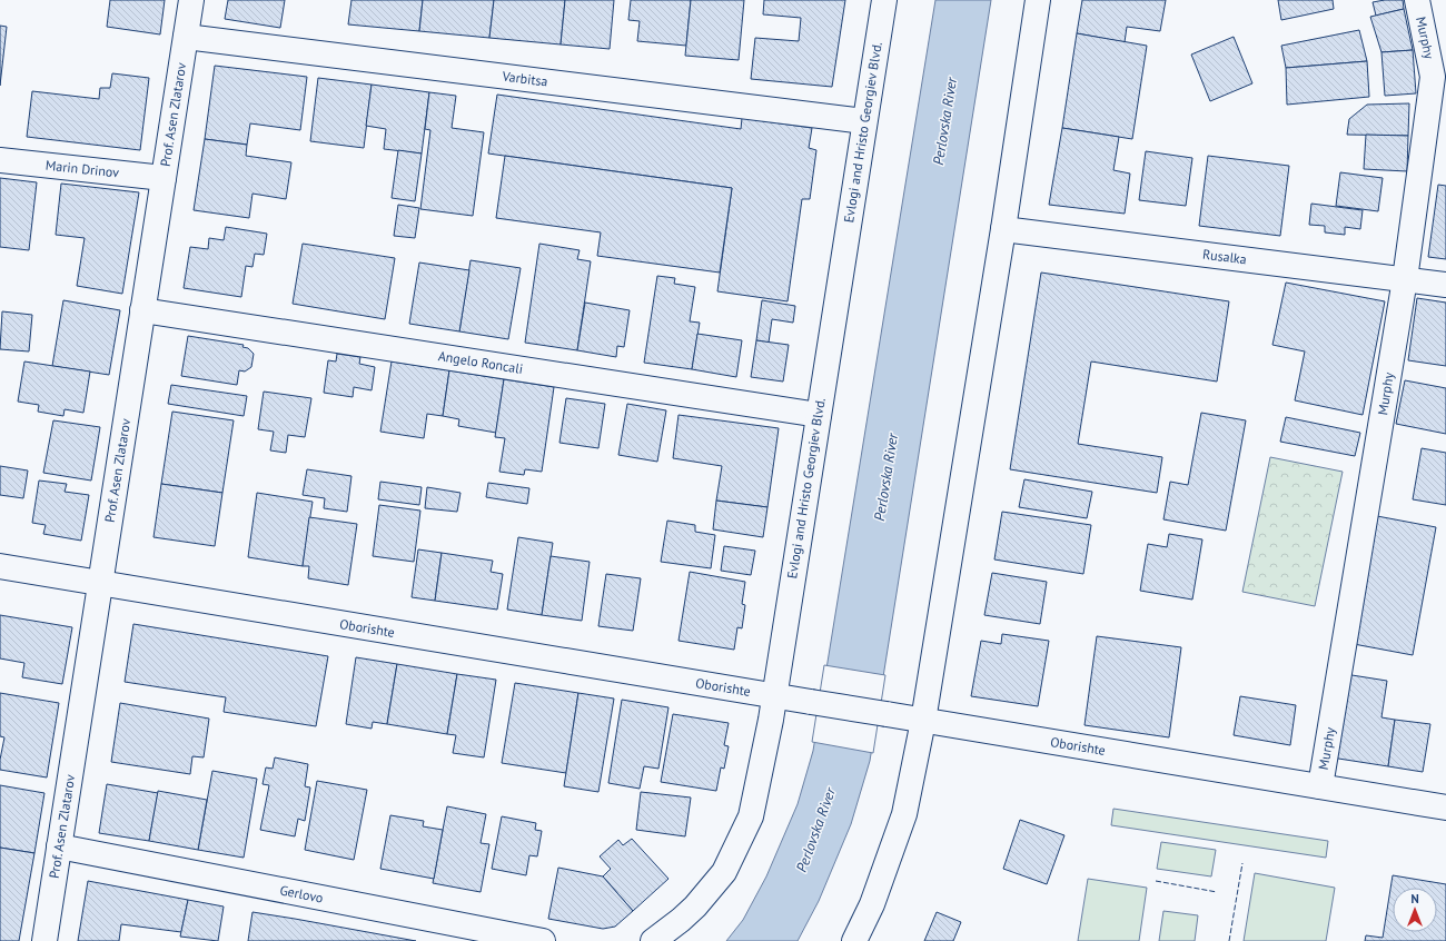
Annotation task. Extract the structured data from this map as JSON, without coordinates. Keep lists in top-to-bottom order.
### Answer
{
  "streets": {
    "street": [
      "Murphy",
      "Varbitsa",
      "Prof. Asen Zlatarov",
      "Evlogi and Hristo Georgiev Blvd.",
      "Marin Drinov",
      "Rusalka",
      "Angelo Roncali",
      "Oborishte",
      "Gerlovo"
    ]
  },
  "crossings": [
    ["Murphy", "Rusalka"],
    ["Murphy", "Oborishte"],
    ["Varbitsa", "Prof. Asen Zlatarov"],
    ["Varbitsa", "Evlogi and Hristo Georgiev Blvd."],
    ["Prof. Asen Zlatarov", "Marin Drinov"],
    ["Prof. Asen Zlatarov", "Angelo Roncali"],
    ["Prof. Asen Zlatarov", "Oborishte"],
    ["Prof. Asen Zlatarov", "Gerlovo"],
    ["Evlogi and Hristo Georgiev Blvd.", "Angelo Roncali"],
    ["Evlogi and Hristo Georgiev Blvd.", "Oborishte"]
  ],
  "water": ["Perlovska River"],
  "north": "top"
}
